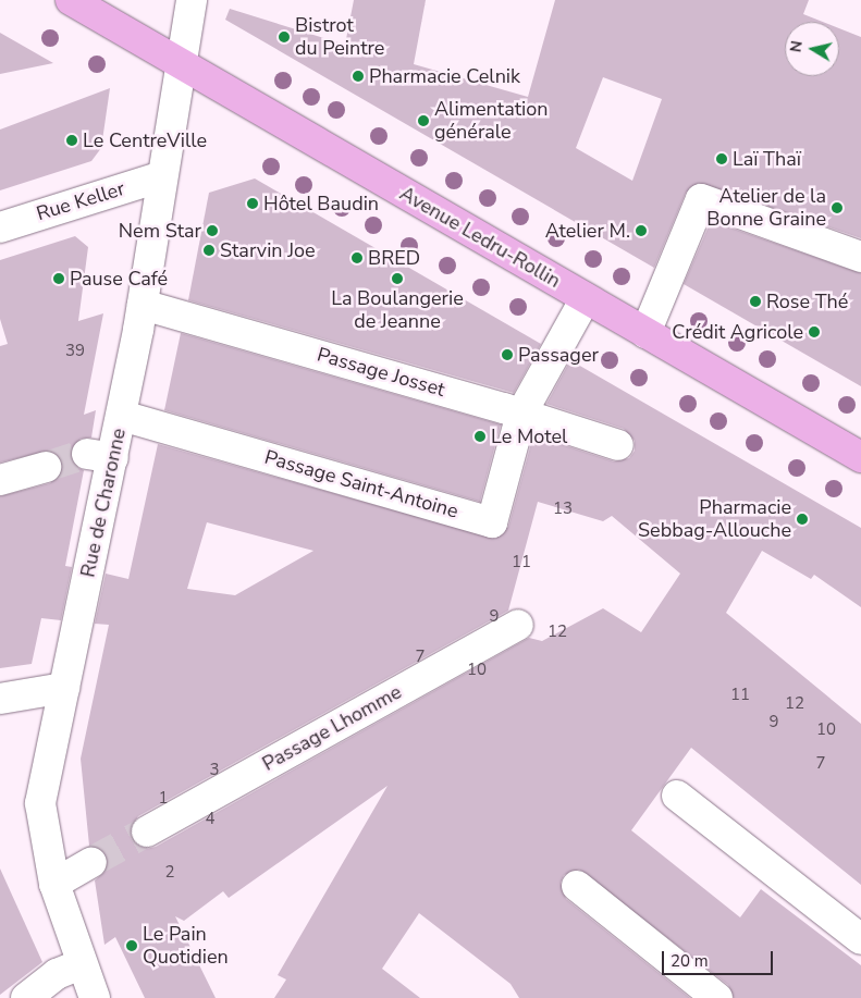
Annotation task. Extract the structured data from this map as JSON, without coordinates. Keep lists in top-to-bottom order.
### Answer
{
  "streets": {
    "main road": ["Avenue Ledru-Rollin"],
    "street": [
      "Rue Keller",
      "Passage Josset",
      "Passage Saint-Antoine",
      "Rue de Charonne",
      "Passage Lhomme"
    ]
  },
  "crossings": [
    ["Rue Keller", "Rue de Charonne"],
    ["Avenue Ledru-Rollin", "Rue de Charonne"],
    ["Passage Josset", "Passage Saint-Antoine"],
    ["Passage Josset", "Rue de Charonne"],
    ["Passage Saint-Antoine", "Rue de Charonne"]
  ],
  "places": [
    "Bistrot du Peintre",
    "Pharmacie Celnik",
    "Alimentation générale",
    "Le CentreVille",
    "Laï Thaï",
    "Hôtel Baudin",
    "Atelier de la Bonne Graine",
    "Nem Star",
    "Atelier M.",
    "Starvin Joe",
    "BRED",
    "Pause Café",
    "La Boulangerie de Jeanne",
    "Rose Thé",
    "Crédit Agricole",
    "Passager",
    "Le Motel",
    "Pharmacie Sebbag-Allouche",
    "Le Pain Quotidien"
  ],
  "house_numbers": [
    "39",
    "13",
    "11",
    "9",
    "12",
    "7",
    "10",
    "11",
    "12",
    "9",
    "10",
    "7",
    "3",
    "1",
    "4",
    "2"
  ],
  "scale_bar": "20 m",
  "north": "left"
}
